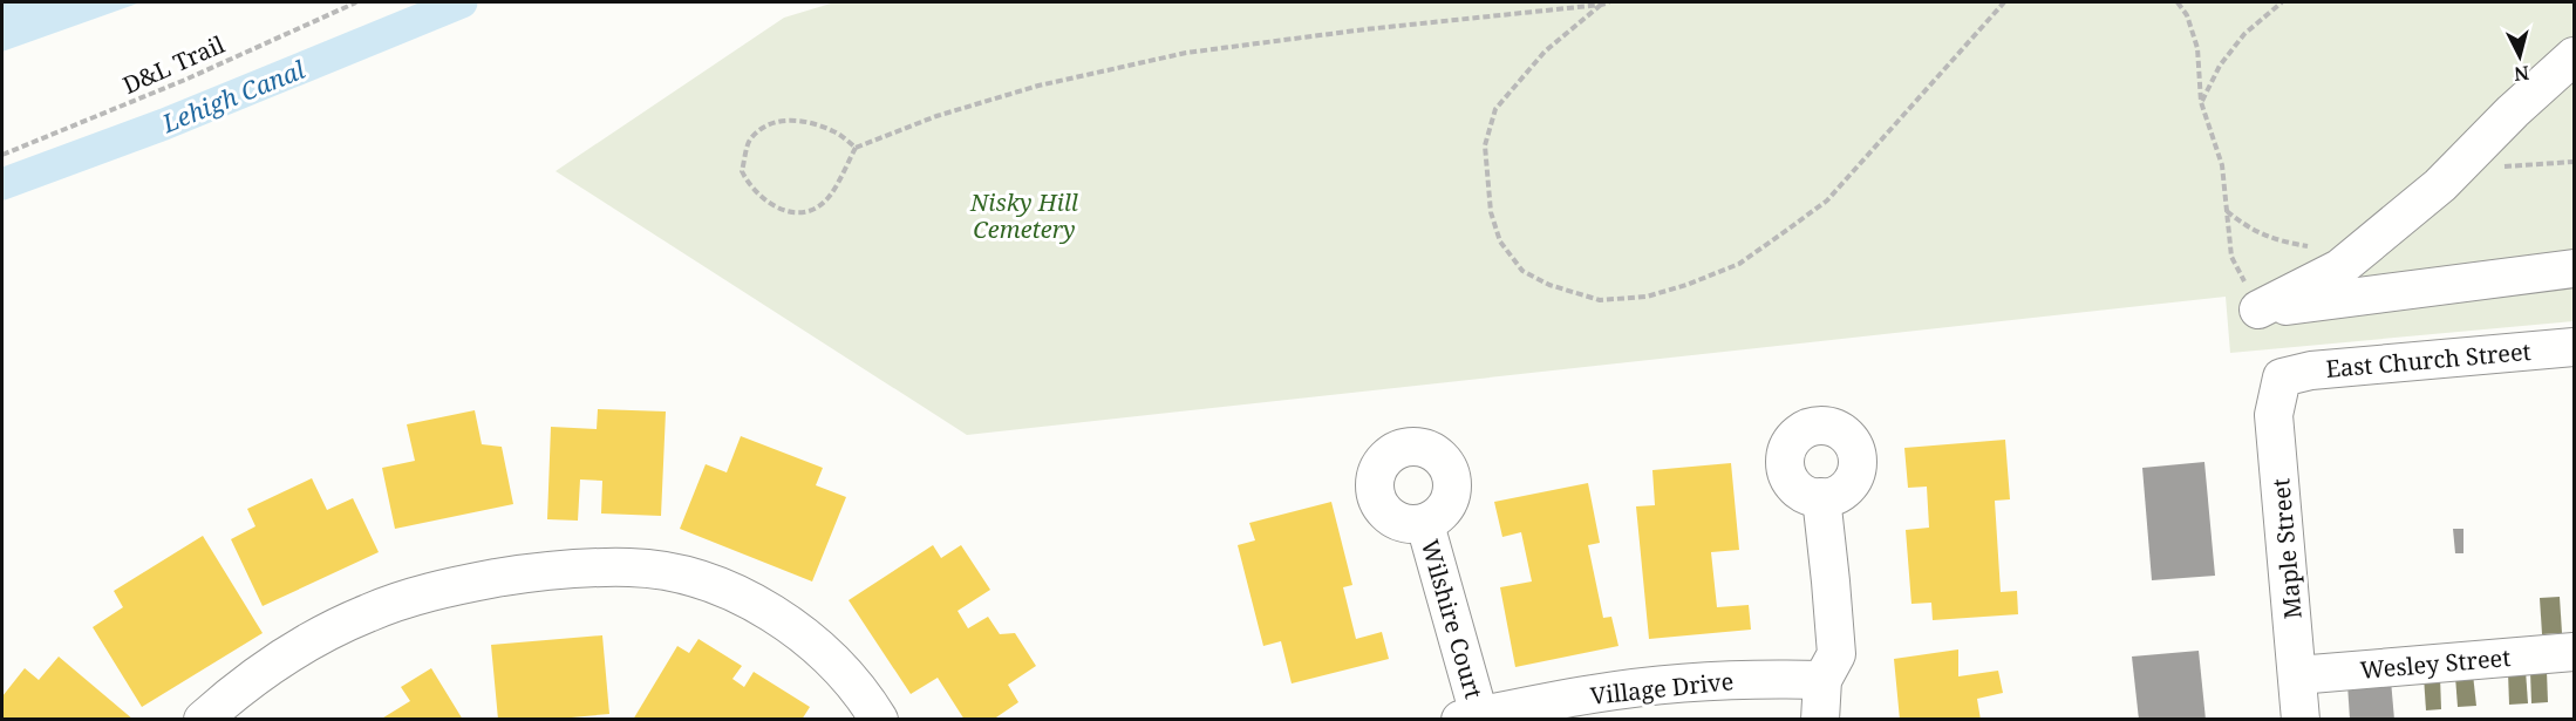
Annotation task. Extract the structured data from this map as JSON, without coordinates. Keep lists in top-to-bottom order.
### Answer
{
  "streets": {
    "street": [
      "East Church Street",
      "Maple Street",
      "Wilshire Court",
      "Wesley Street",
      "Village Drive"
    ],
    "path": ["D&L Trail"]
  },
  "crossings": [
    ["East Church Street", "Maple Street"],
    ["Maple Street", "Wesley Street"],
    ["Wilshire Court", "Village Drive"]
  ],
  "water": ["Lehigh Canal"],
  "parks": ["Nisky Hill Cemetery"],
  "north": "bottom"
}
